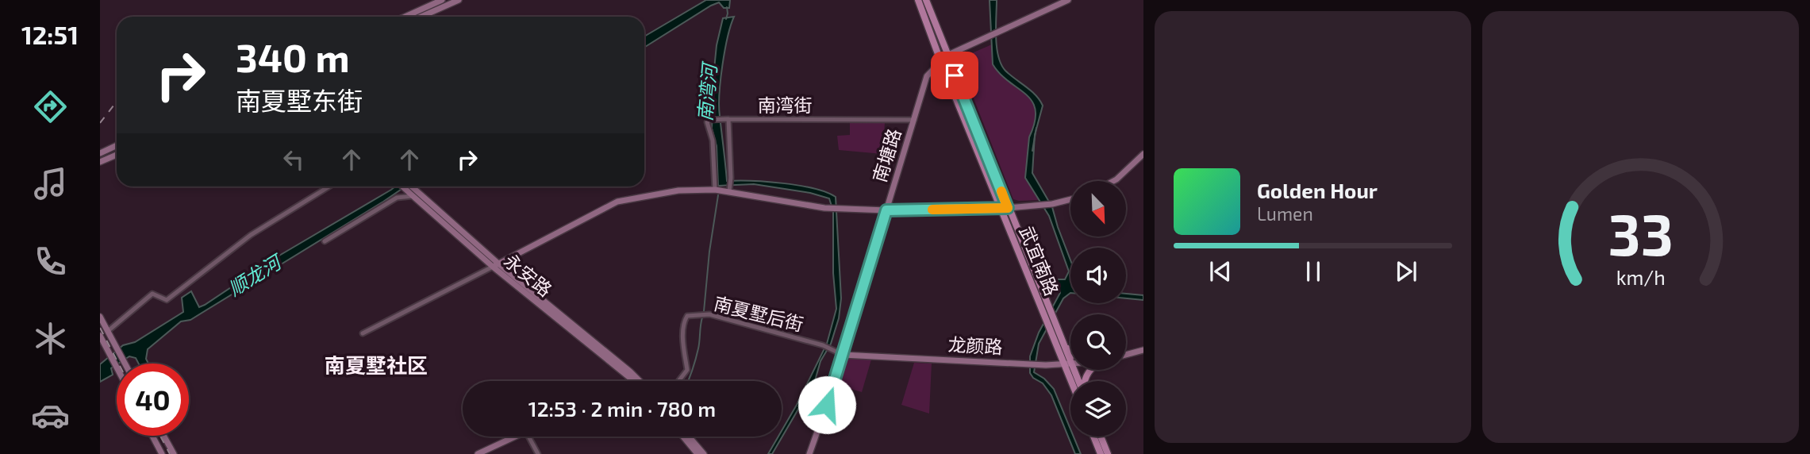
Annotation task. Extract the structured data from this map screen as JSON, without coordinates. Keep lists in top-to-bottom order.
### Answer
{
  "streets": {
    "main road": ["武宜南路"],
    "street": [
      "南湾街",
      "南塘路",
      "永安路",
      "南夏墅后街",
      "龙颜路"
    ]
  },
  "crossings": [
    ["南湾街", "南塘路"],
    ["南塘路", "武宜南路"],
    ["南塘路", "南夏墅后街"],
    ["南塘路", "龙颜路"],
    ["武宜南路", "龙颜路"],
    ["南夏墅后街", "龙颜路"]
  ],
  "districts": ["南夏墅社区"],
  "water": ["南湾河", "顺龙河"],
  "north": "bottom right",
  "page": {
    "tabs": "12:51",
    "turn": ["340 m", "南夏墅东街"],
    "song": ["Golden Hour", "Lumen"],
    "limit": "40",
    "trip": "12:53 · 2 min · 780 m",
    "gauge": ["33", "km/h"]
  }
}
